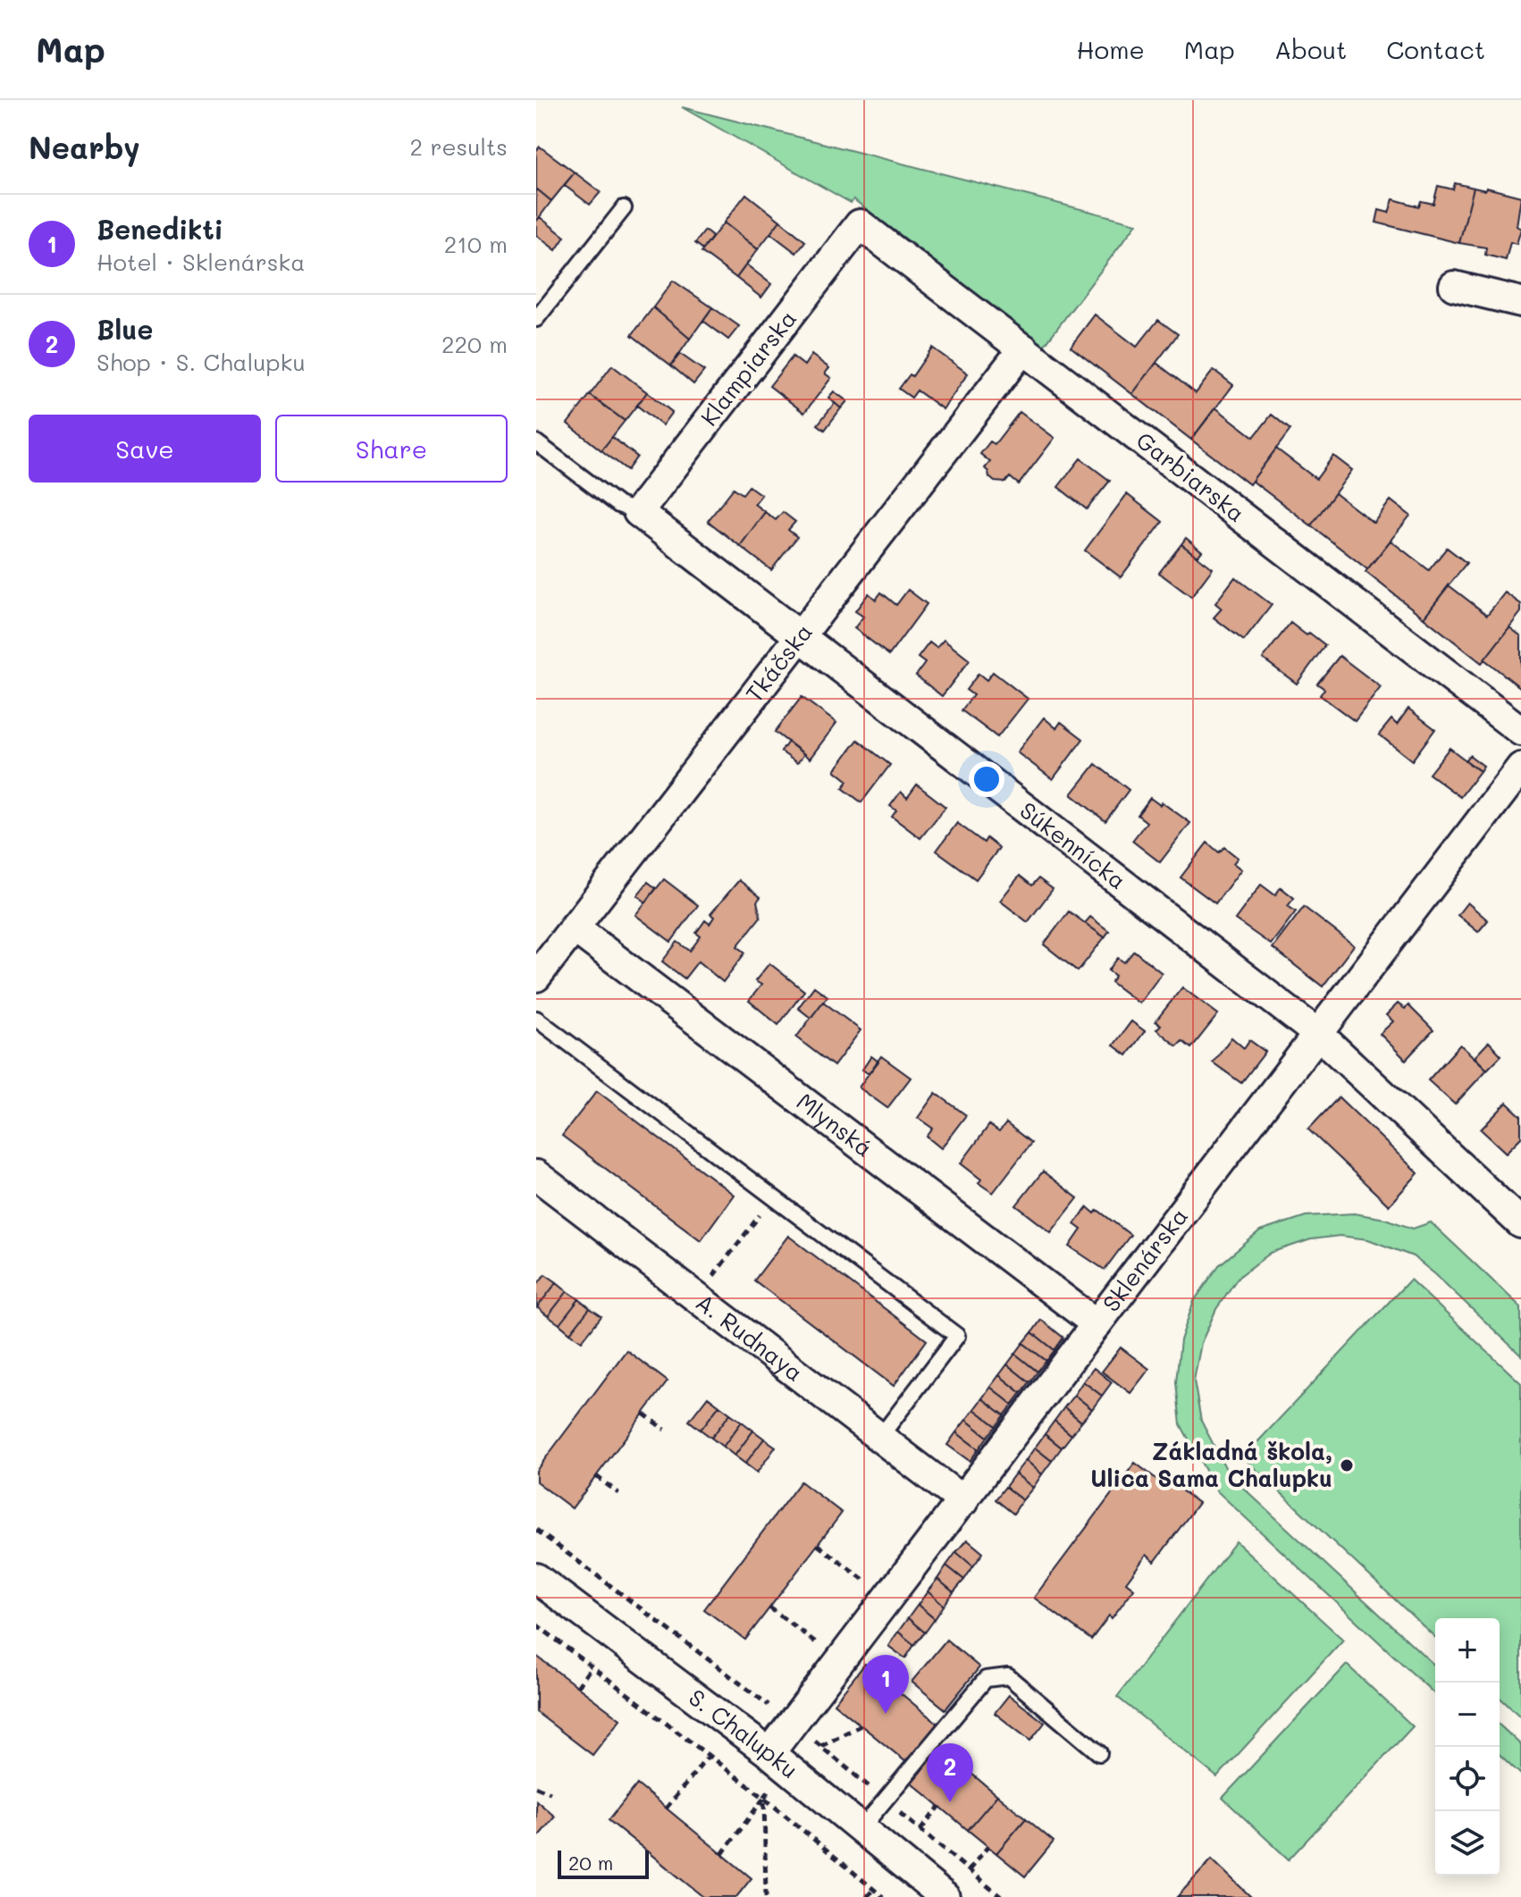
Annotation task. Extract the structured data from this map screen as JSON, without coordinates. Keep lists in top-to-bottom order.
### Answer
{
  "streets": {
    "street": [
      "Klampiarska",
      "Garbiarska",
      "Tkáčska",
      "Súkennícka",
      "Mlynská",
      "Sklenárska",
      "A. Rudnaya",
      "S. Chalupku"
    ]
  },
  "crossings": [
    ["Klampiarska", "Garbiarska"],
    ["Klampiarska", "Súkennícka"],
    ["Garbiarska", "Tkáčska"],
    ["Tkáčska", "Súkennícka"],
    ["Tkáčska", "Mlynská"],
    ["Súkennícka", "Sklenárska"],
    ["Mlynská", "Sklenárska"],
    ["Sklenárska", "A. Rudnaya"],
    ["Sklenárska", "S. Chalupku"]
  ],
  "places": ["Základná škola, Ulica Sama Chalupku"],
  "scale_bar": "20 m",
  "page": {
    "header": "Map",
    "nav": [
      "Home",
      "Map",
      "About",
      "Contact"
    ],
    "heading": ["Nearby", "2 results"],
    "list": [
      {
        "mark": "1",
        "name": "Benedikti",
        "note": "Hotel · Sklenárska",
        "value": "210 m"
      },
      {
        "mark": "2",
        "name": "Blue",
        "note": "Shop · S. Chalupku",
        "value": "220 m"
      }
    ],
    "buttons": ["Save", "Share"],
    "map_buttons": ["+", "−"],
    "pins": ["1", "2"],
    "scale": "20 m"
  }
}
